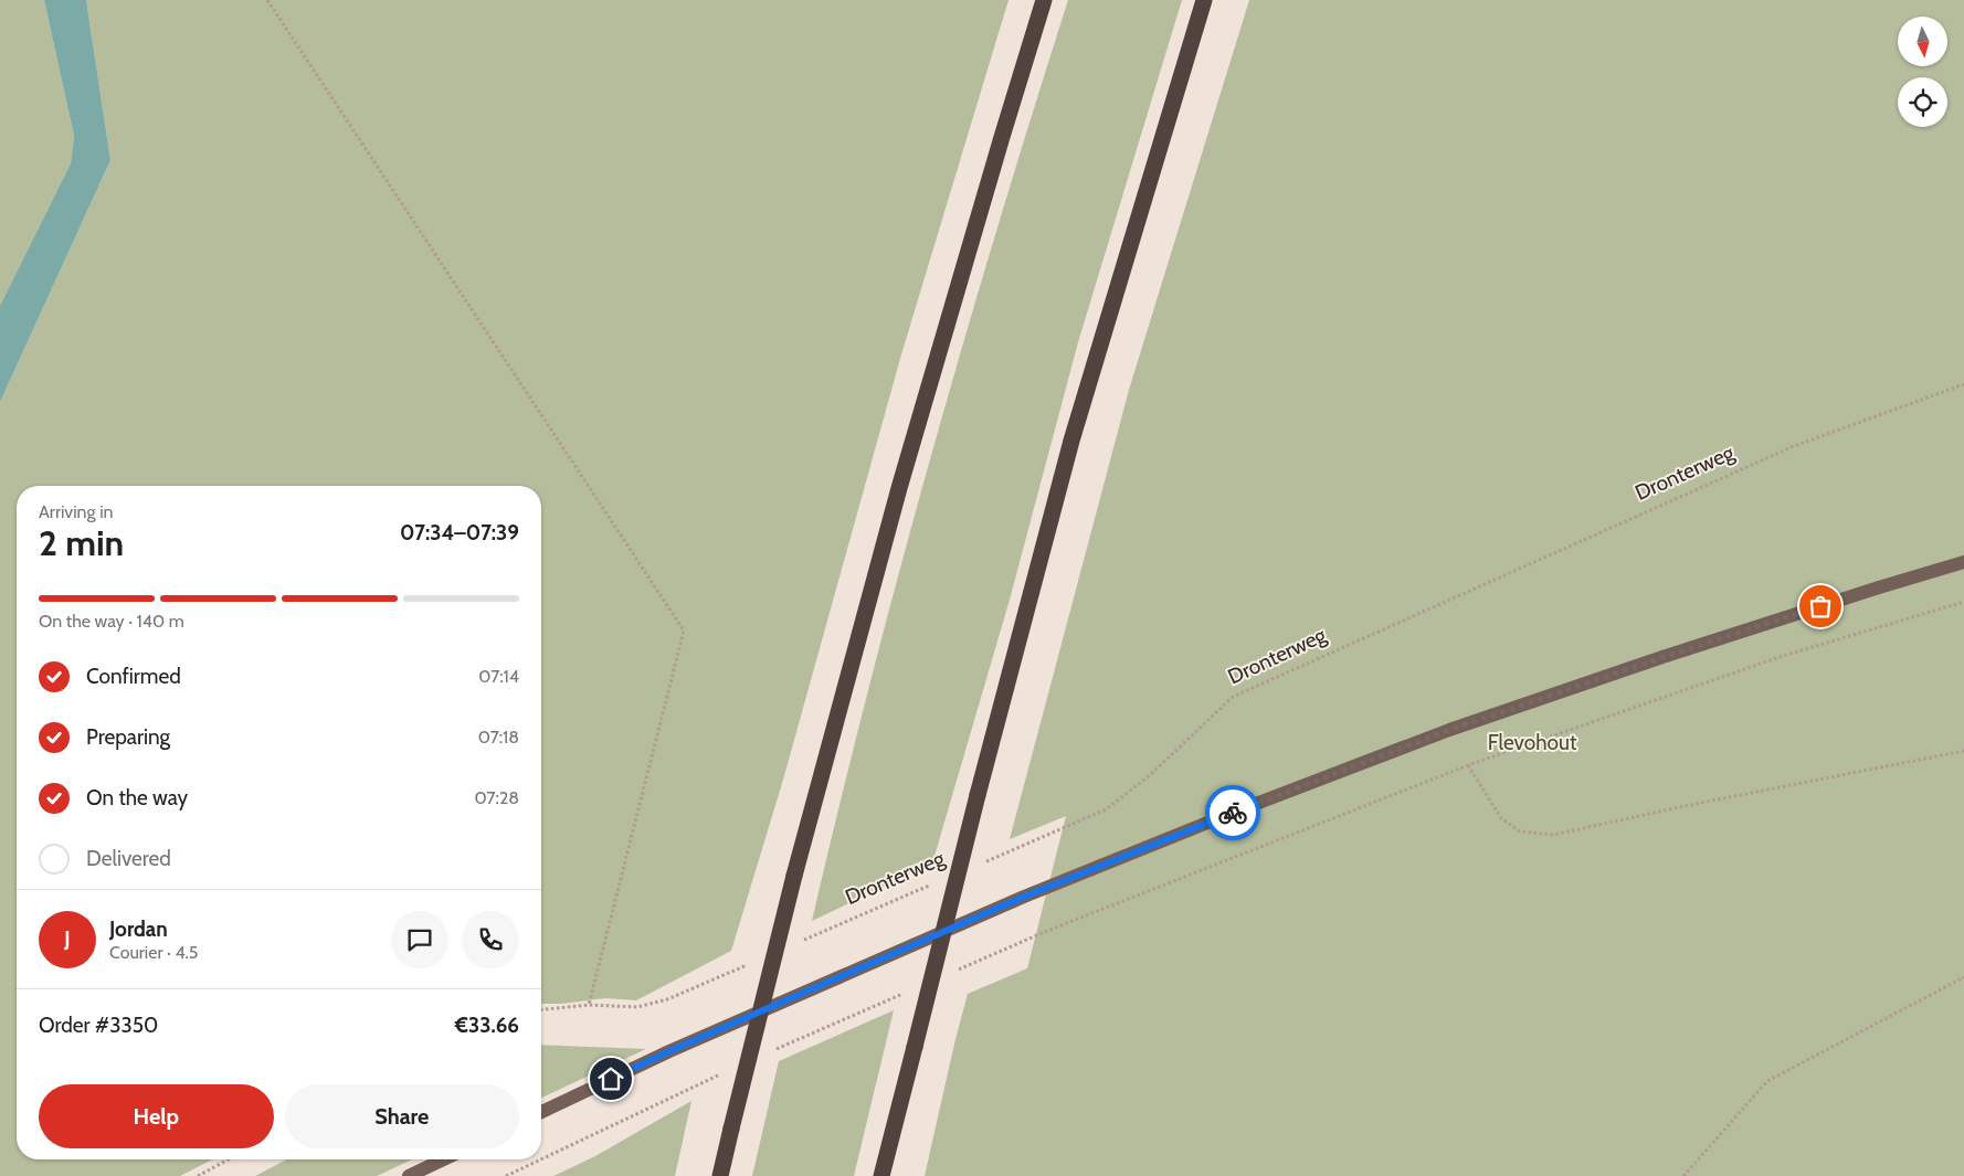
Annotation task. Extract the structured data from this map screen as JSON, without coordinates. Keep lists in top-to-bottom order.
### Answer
{
  "streets": {
    "path": ["Dronterweg"]
  },
  "parks": ["Flevohout"],
  "north": "bottom",
  "page": {
    "heading": ["2 min", "Arriving in", "07:34–07:39"],
    "panel": [
      "Jordan",
      "Courier · 4.5",
      "Order #3350",
      "€33.66"
    ],
    "bar": "On the way · 140 m",
    "list": [
      ["Confirmed", "07:14"],
      ["Preparing", "07:18"],
      ["On the way", "07:28"],
      "Delivered"
    ],
    "round": "J",
    "buttons": ["Help", "Share"]
  }
}
